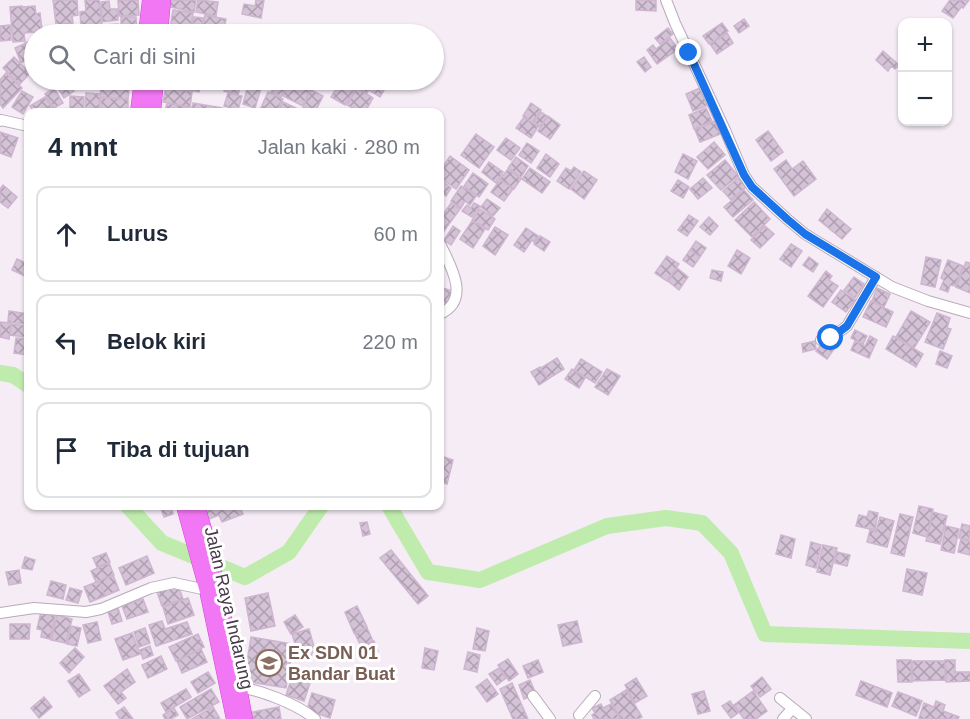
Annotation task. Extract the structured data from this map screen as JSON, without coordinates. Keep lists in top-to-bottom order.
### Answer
{
  "streets": {
    "highway": ["Jalan Raya Indarung"]
  },
  "places": {
    "school or university": ["Ex SDN 01 Bandar Buat"]
  },
  "page": {
    "map_buttons": ["+", "−"],
    "search": "Cari di sini",
    "heading": ["4 mnt", "Jalan kaki · 280 m"],
    "list": [
      ["Lurus", "60 m"],
      ["Belok kiri", "220 m"],
      "Tiba di tujuan"
    ]
  }
}
